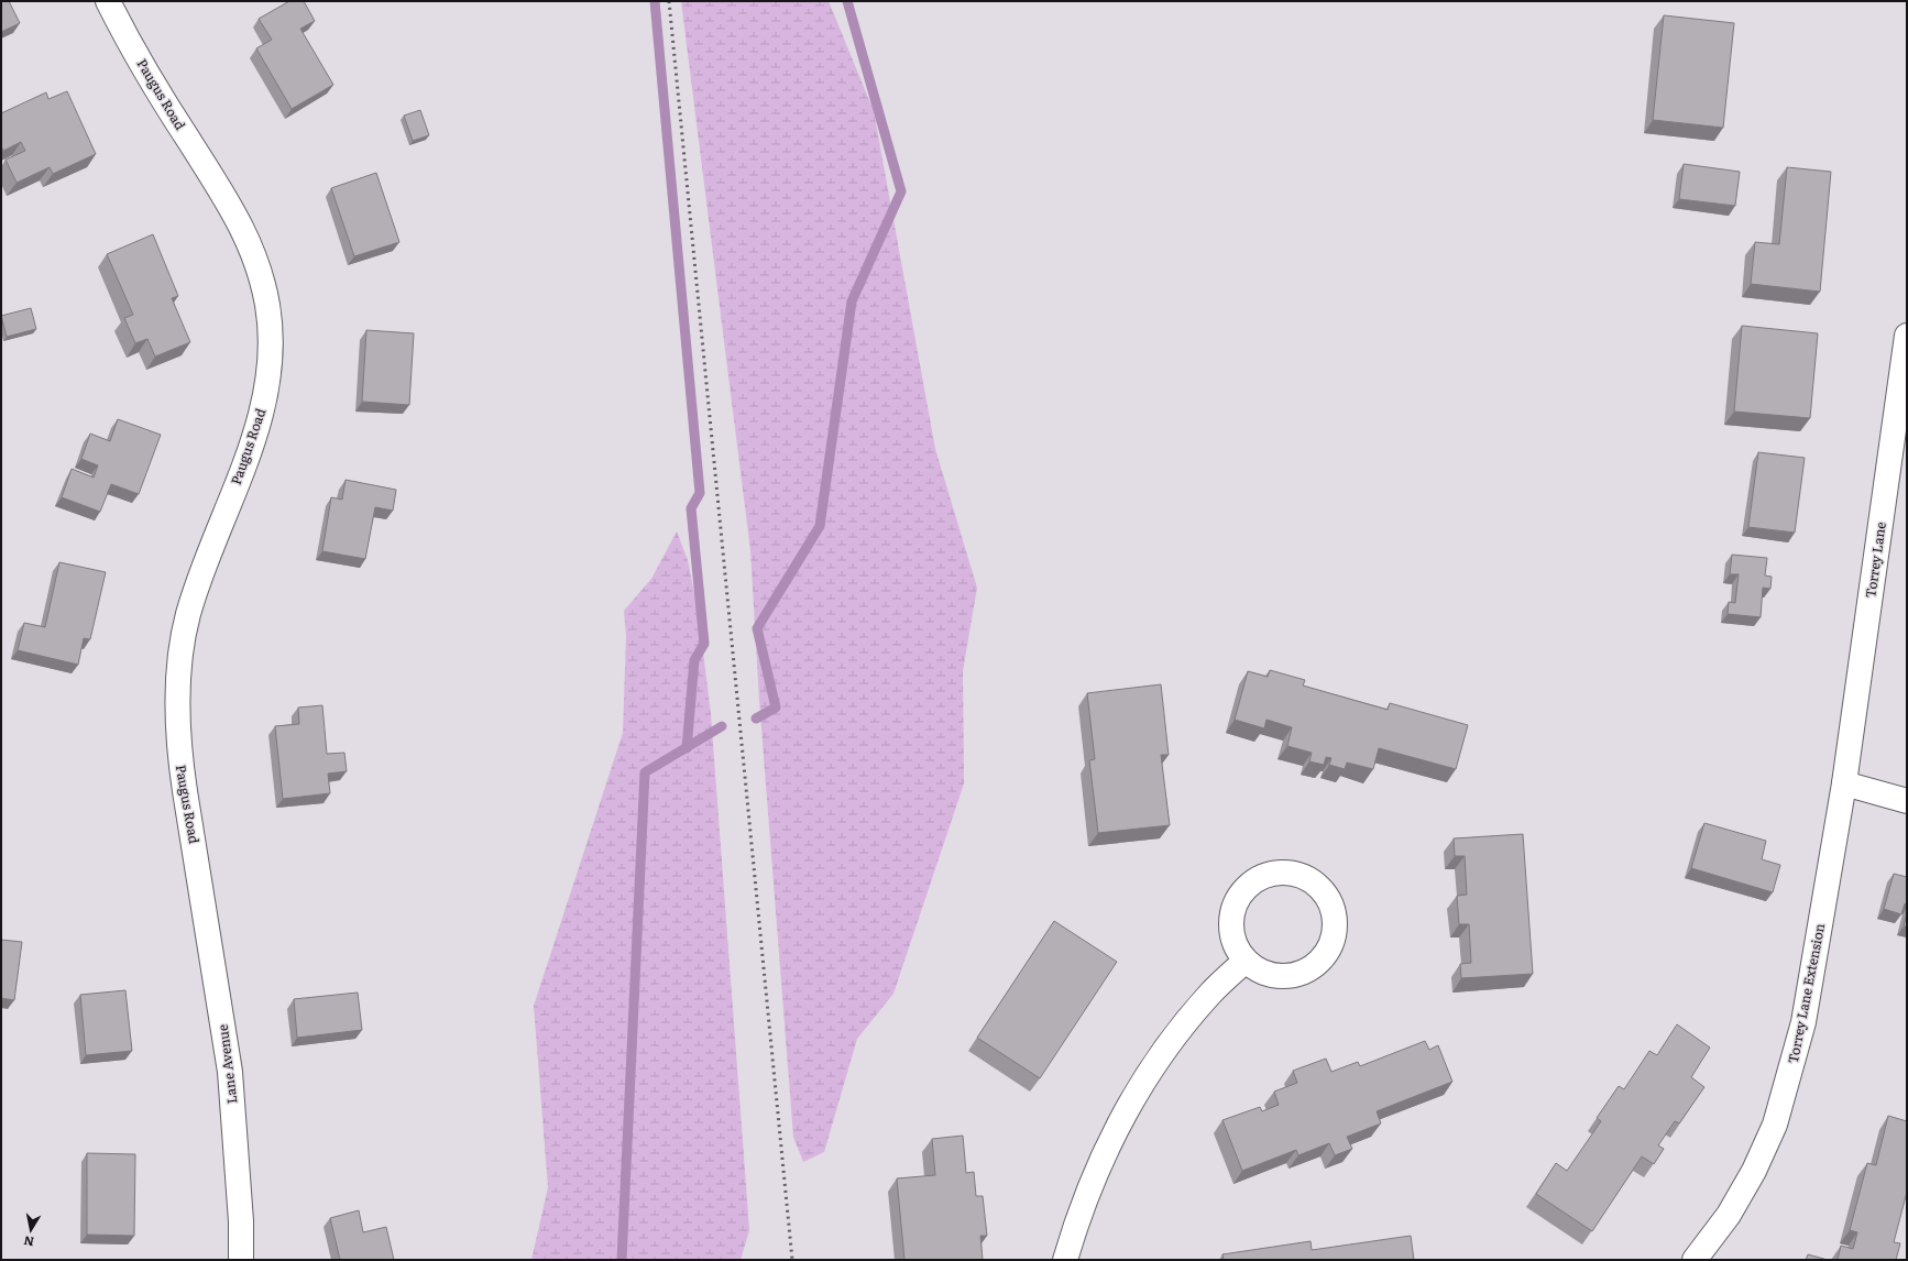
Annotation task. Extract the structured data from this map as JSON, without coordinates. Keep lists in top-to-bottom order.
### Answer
{
  "streets": {
    "street": [
      "Paugus Road",
      "Torrey Lane",
      "Torrey Lane Extension",
      "Lane Avenue"
    ]
  },
  "crossings": [
    ["Paugus Road", "Lane Avenue"],
    ["Torrey Lane", "Torrey Lane Extension"]
  ],
  "north": "bottom"
}
